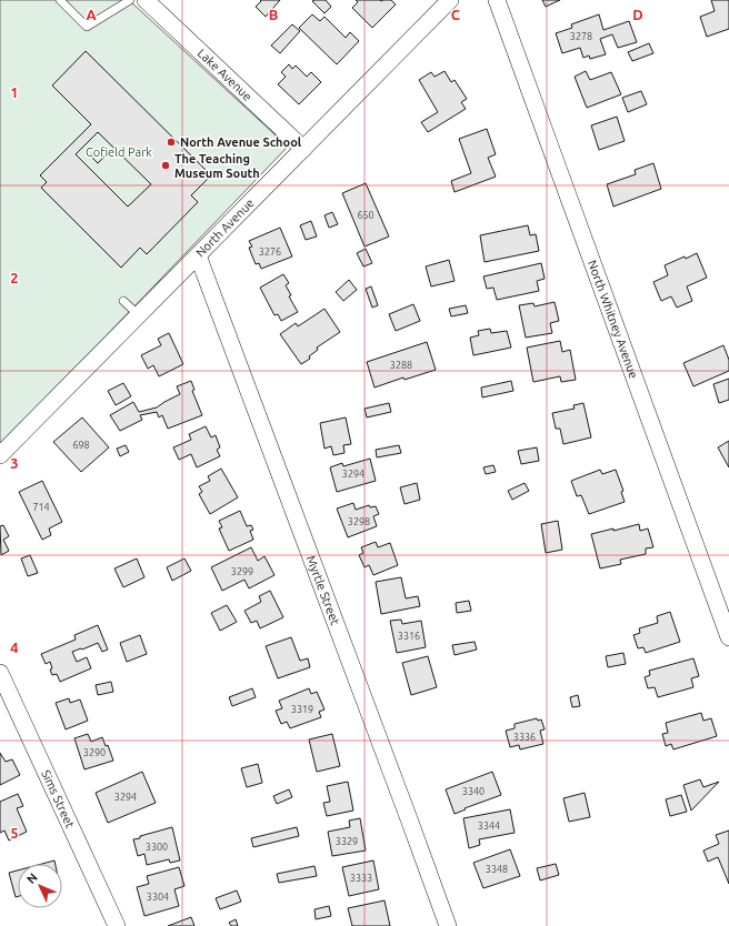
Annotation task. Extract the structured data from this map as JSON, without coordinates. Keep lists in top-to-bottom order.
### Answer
{
  "streets": {
    "street": [
      "Lake Avenue",
      "North Avenue",
      "North Whitney Avenue",
      "Myrtle Street",
      "Sims Street"
    ]
  },
  "crossings": [
    ["Lake Avenue", "North Avenue"],
    ["North Avenue", "Myrtle Street"]
  ],
  "parks": ["Cofield Park"],
  "places": ["North Avenue School", "The Teaching Museum South"],
  "house_numbers": [
    "3278",
    "650",
    "3276",
    "3288",
    "698",
    "3294",
    "714",
    "3298",
    "3299",
    "3316",
    "3319",
    "3336",
    "3290",
    "3340",
    "3294",
    "3344",
    "3329",
    "3300",
    "3348",
    "3333",
    "3304"
  ],
  "north": "top left",
  "grid": {
    "columns": [
      "A",
      "B",
      "C",
      "D"
    ],
    "rows": [
      "1",
      "2",
      "3",
      "4",
      "5"
    ]
  }
}
